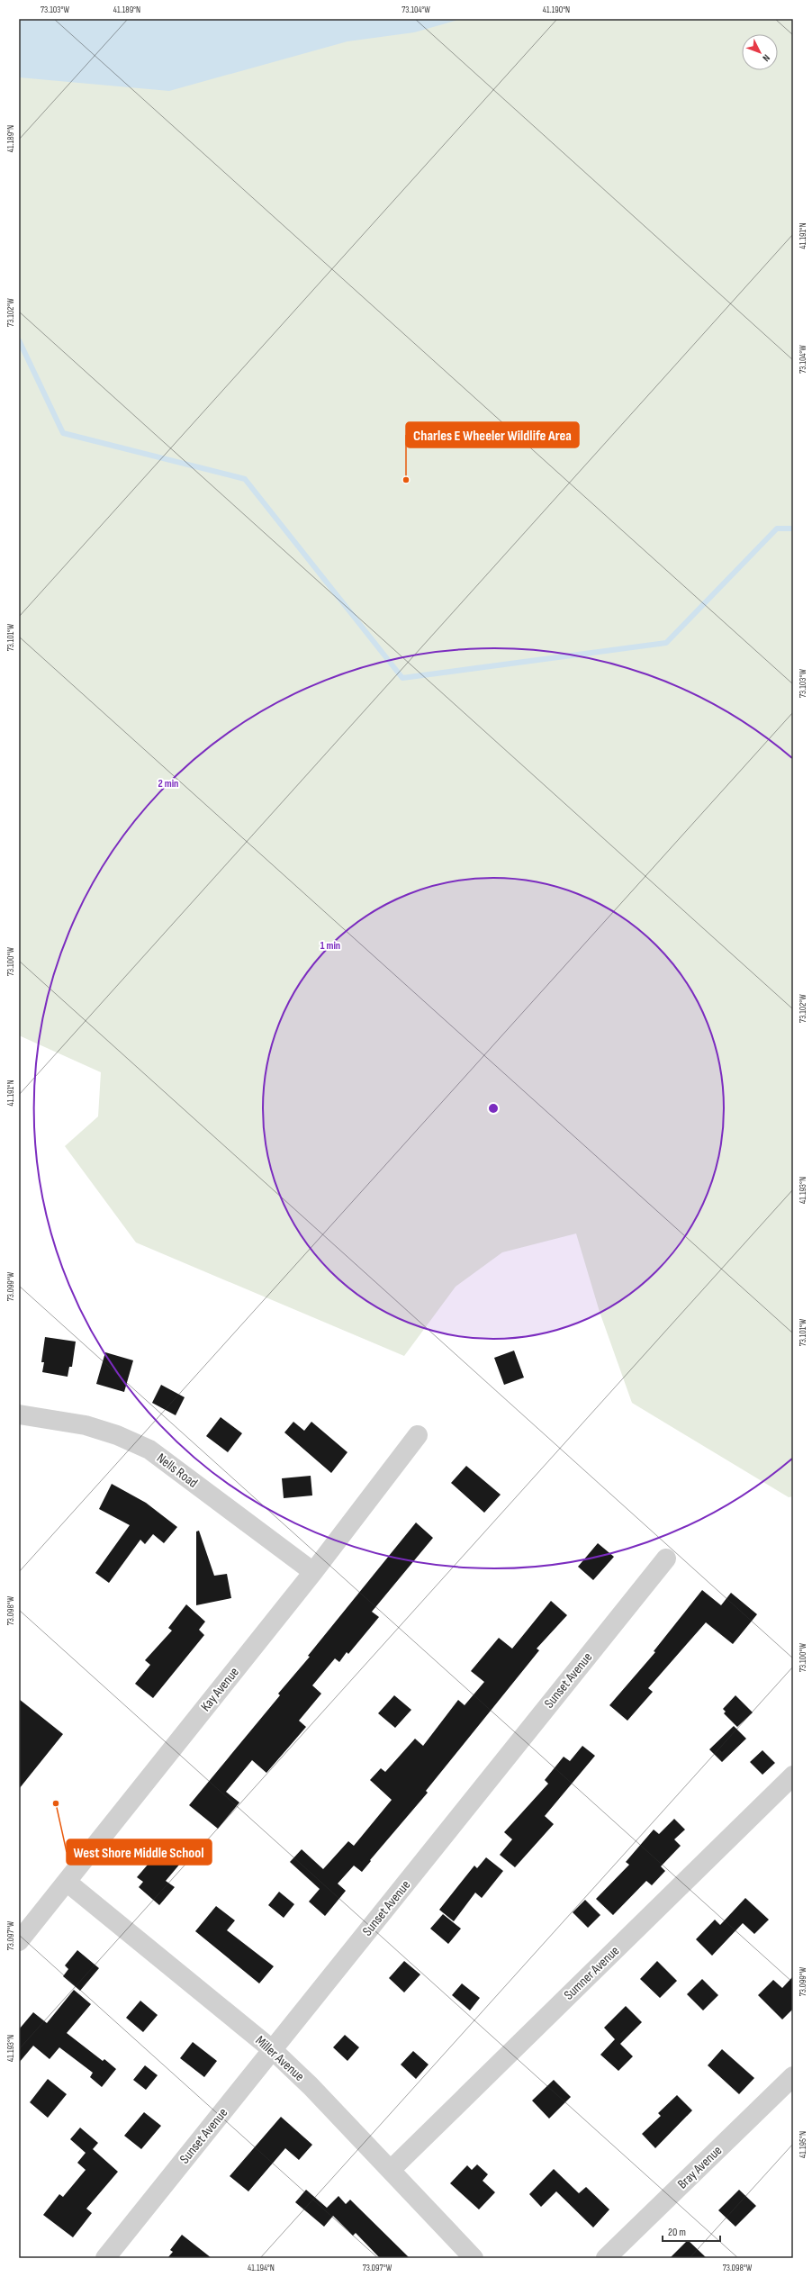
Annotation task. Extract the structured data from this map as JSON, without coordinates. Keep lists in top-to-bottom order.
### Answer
{
  "streets": {
    "street": [
      "Nells Road",
      "Sunset Avenue",
      "Kay Avenue",
      "Sumner Avenue",
      "Miller Avenue",
      "Bray Avenue"
    ]
  },
  "crossings": [
    ["Nells Road", "Kay Avenue"],
    ["Sunset Avenue", "Miller Avenue"],
    ["Kay Avenue", "Miller Avenue"],
    ["Sumner Avenue", "Miller Avenue"]
  ],
  "places": ["Charles E Wheeler Wildlife Area", "West Shore Middle School"],
  "scale_bar": "20 m",
  "north": "bottom right",
  "coordinates": [
    "73.103°W",
    "41.189°N",
    "73.104°W",
    "41.190°N",
    "41.191°N",
    "73.102°W",
    "73.101°W",
    "73.100°W",
    "41.193°N",
    "73.099°W",
    "73.098°W",
    "73.097°W",
    "41.195°N",
    "41.194°N"
  ],
  "rings": ["2 min", "1 min"]
}
